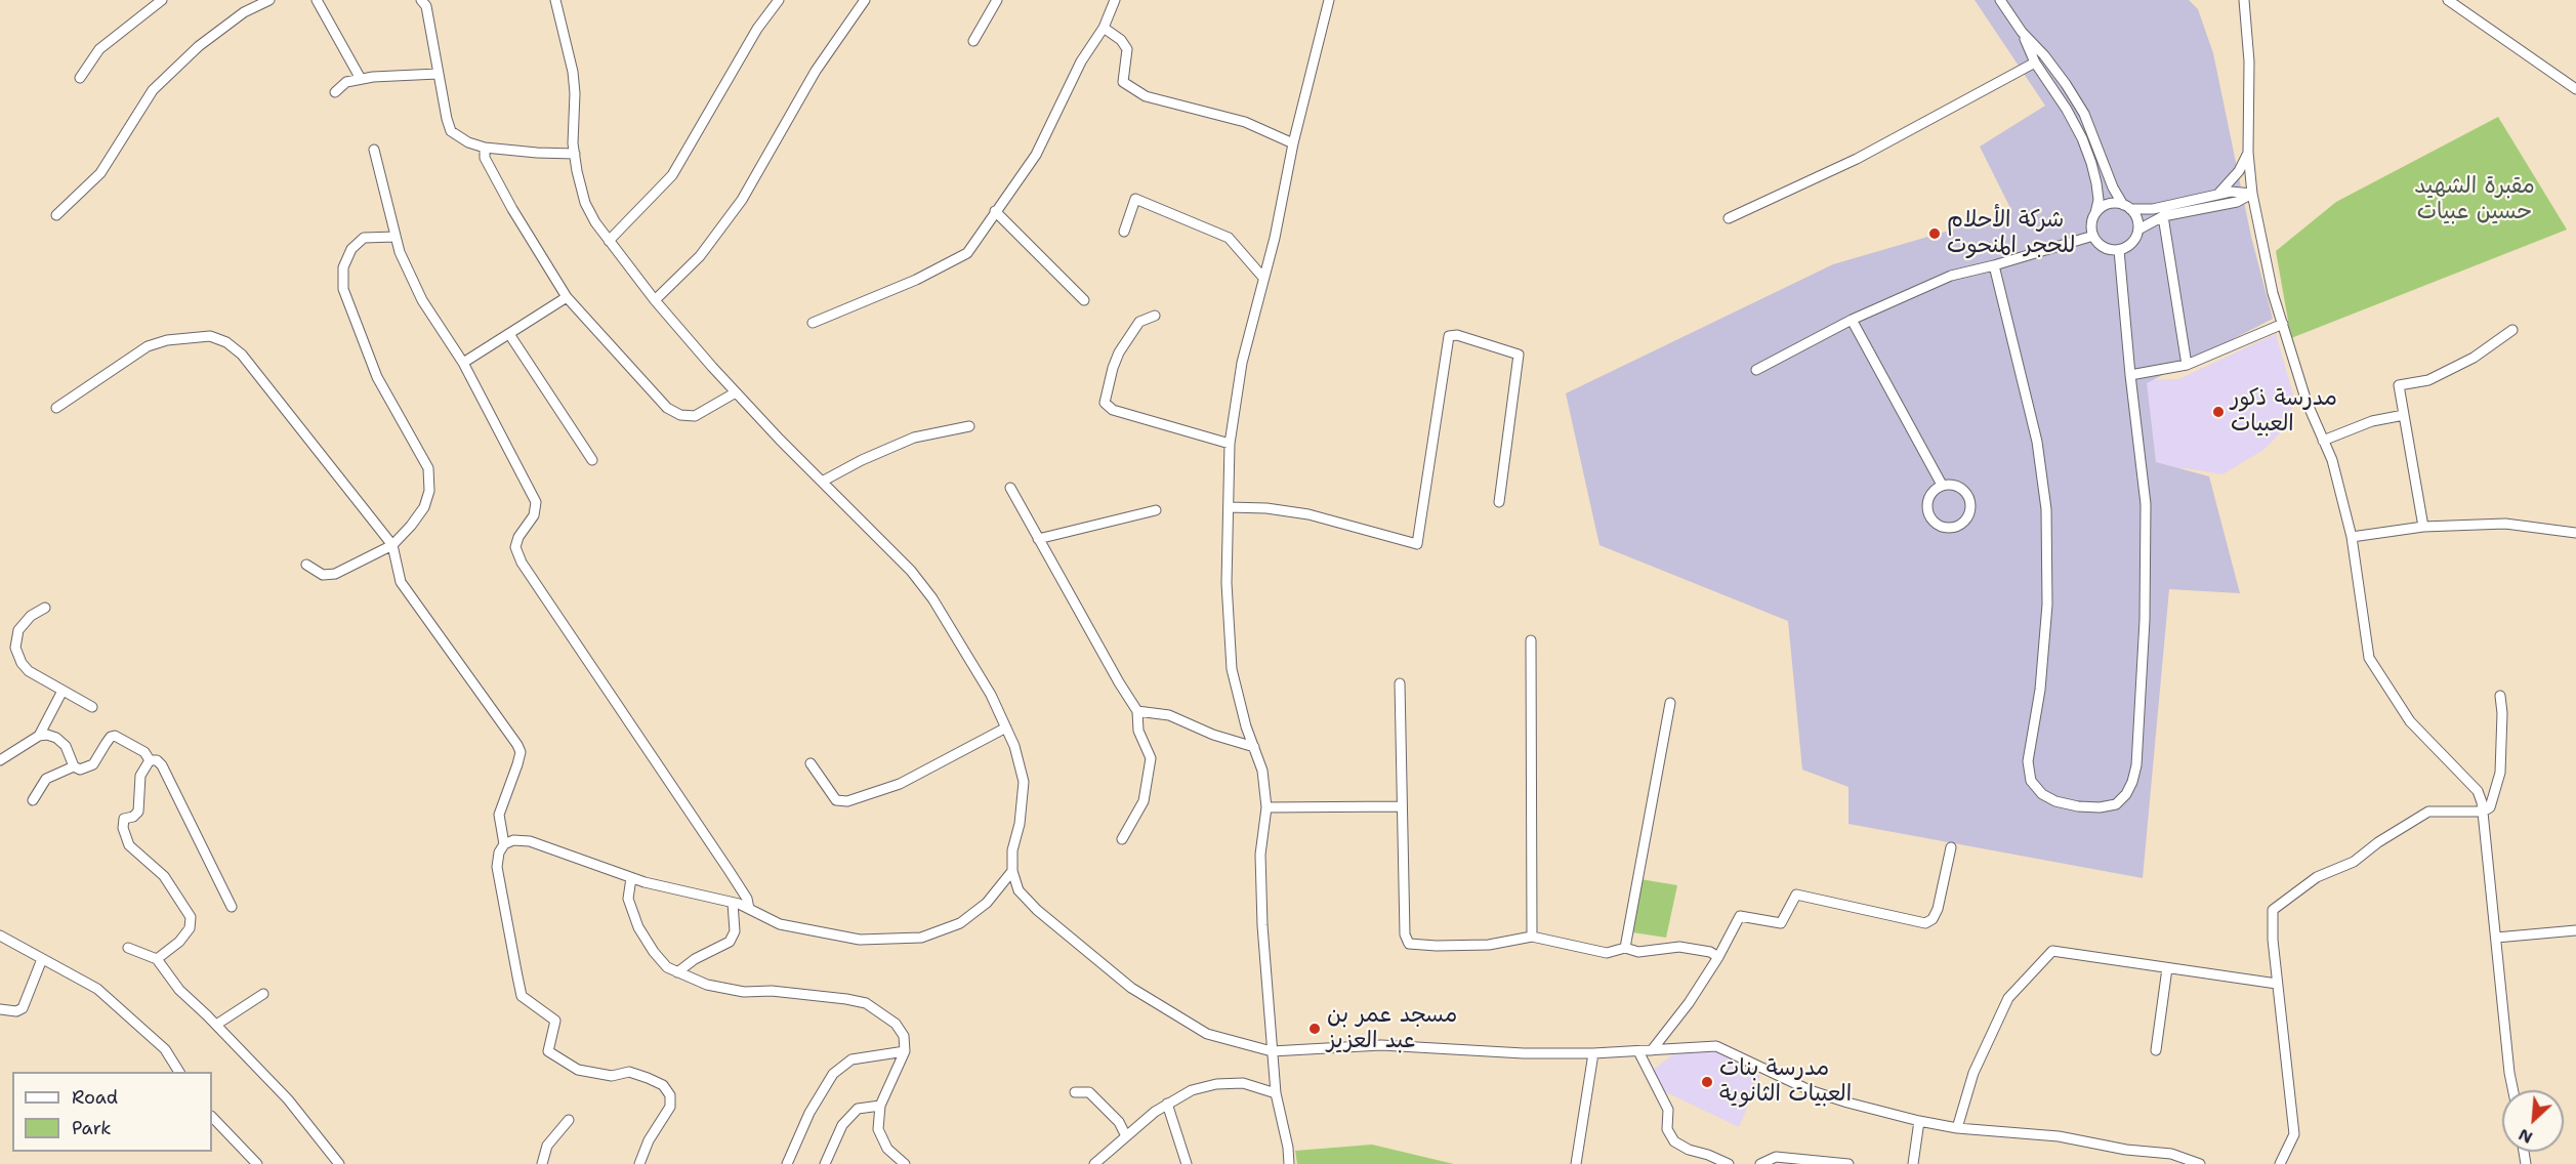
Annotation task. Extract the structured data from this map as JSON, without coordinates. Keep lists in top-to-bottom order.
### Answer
{
  "parks": ["مقبرة الشهيد حسين عبيات"],
  "places": [
    "شركة الأحلام للحجر المنحوت",
    "مدرسة ذكور العبيات",
    "مسجد عمر بن عبد العزيز",
    "مدرسة بنات العبيات الثانوية"
  ],
  "legend": ["Road", "Park"],
  "north": "bottom left"
}
